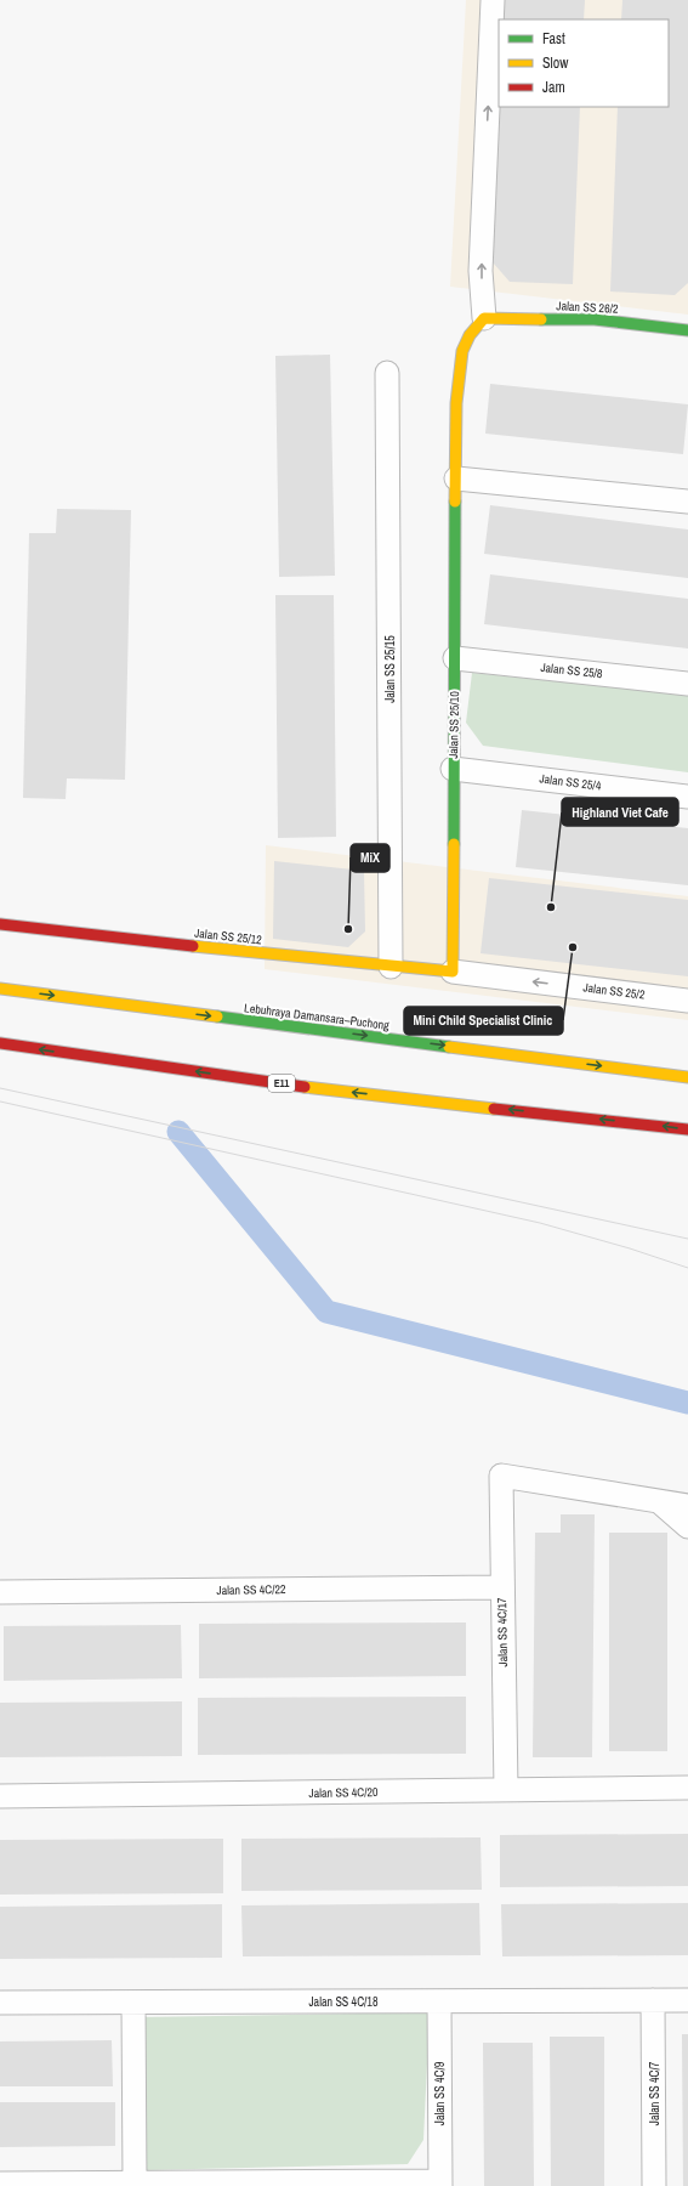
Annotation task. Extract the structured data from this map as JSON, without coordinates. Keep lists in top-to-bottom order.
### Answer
{
  "streets": {
    "main road": [
      "Jalan SS 26/2",
      "Jalan SS 25/10",
      "Jalan SS 25/12",
      "Lebuhraya Damansara–Puchong",
      "E11"
    ],
    "street": [
      "Jalan SS 25/15",
      "Jalan SS 25/8",
      "Jalan SS 25/4",
      "Jalan SS 25/2",
      "Jalan SS 4C/22",
      "Jalan SS 4C/17",
      "Jalan SS 4C/20",
      "Jalan SS 4C/18",
      "Jalan SS 4C/9",
      "Jalan SS 4C/7"
    ]
  },
  "crossings": [
    ["Jalan SS 26/2", "Jalan SS 25/10"],
    ["Jalan SS 25/15", "Jalan SS 25/12"],
    ["Jalan SS 25/8", "Jalan SS 25/10"],
    ["Jalan SS 25/10", "Jalan SS 25/4"],
    ["Jalan SS 25/10", "Jalan SS 25/12"],
    ["Jalan SS 25/10", "Jalan SS 25/2"],
    ["Jalan SS 25/12", "Jalan SS 25/2"],
    ["Jalan SS 4C/22", "Jalan SS 4C/17"],
    ["Jalan SS 4C/17", "Jalan SS 4C/20"],
    ["Jalan SS 4C/18", "Jalan SS 4C/9"],
    ["Jalan SS 4C/18", "Jalan SS 4C/7"]
  ],
  "one_way": ["Jalan SS 25/2"],
  "places": ["Highland Viet Cafe", "MiX", "Mini Child Specialist Clinic"],
  "legend": ["Fast", "Slow", "Jam"]
}
